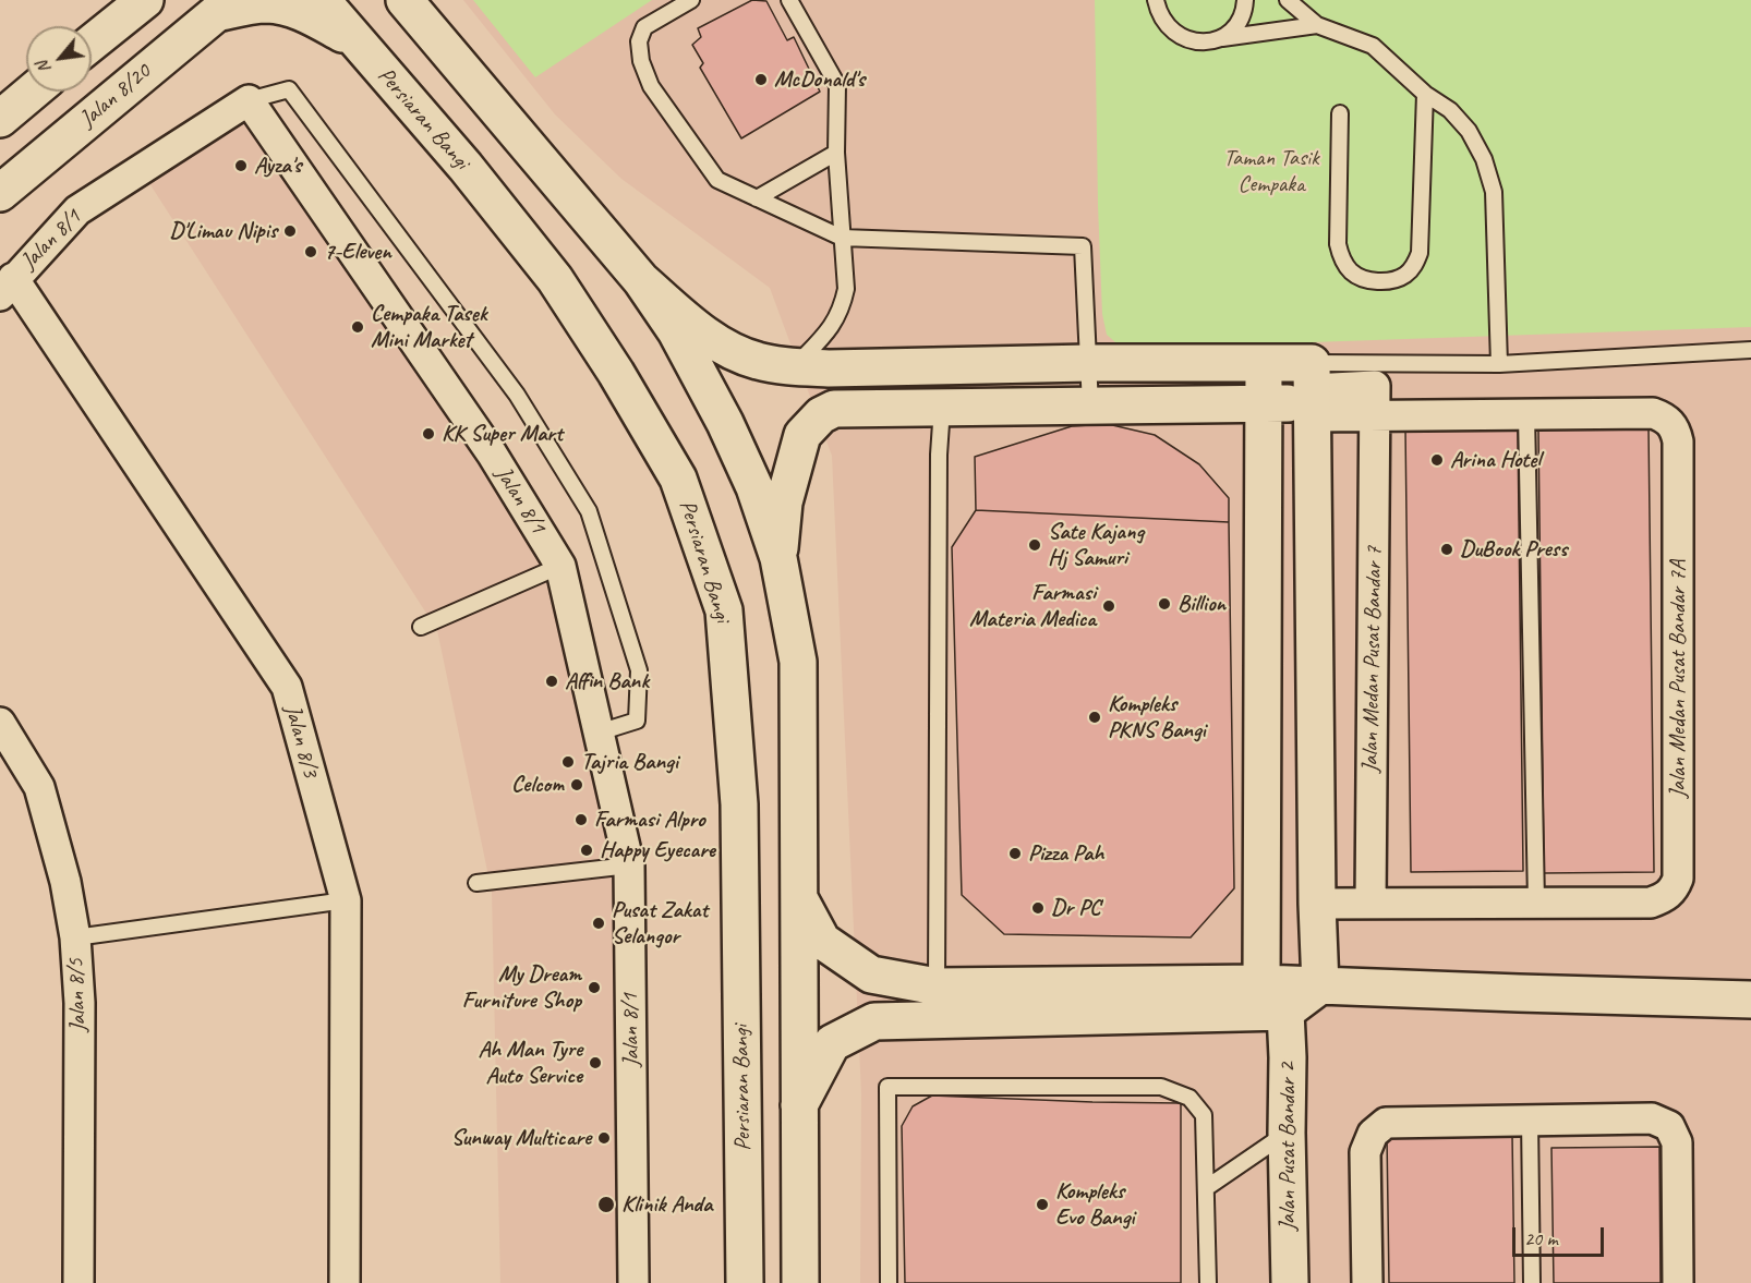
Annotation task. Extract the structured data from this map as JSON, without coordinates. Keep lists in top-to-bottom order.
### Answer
{
  "streets": {
    "street": [
      "Jalan 8/20",
      "Persiaran Bangi",
      "Jalan 8/1",
      "Jalan Medan Pusat Bandar 7",
      "Jalan Medan Pusat Bandar 7A",
      "Jalan 8/3",
      "Jalan 8/5",
      "Jalan Pusat Bandar 2"
    ]
  },
  "crossings": [
    ["Jalan 8/1", "Jalan 8/3"]
  ],
  "parks": ["Taman Tasik Cempaka"],
  "places": [
    "McDonald's",
    "Ayza's",
    "D'Limau Nipis",
    "7-Eleven",
    "Cempaka Tasek Mini Market",
    "KK Super Mart",
    "Arina Hotel",
    "Sate Kajang Hj Samuri",
    "DuBook Press",
    "Billion",
    "Farmasi Materia Medica",
    "Affin Bank",
    "Kompleks PKNS Bangi",
    "Tajria Bangi",
    "Celcom",
    "Farmasi Alpro",
    "Happy Eyecare",
    "Pizza Pah",
    "Dr PC",
    "Pusat Zakat Selangor",
    "My Dream Furniture Shop",
    "Ah Man Tyre Auto Service",
    "Sunway Multicare",
    "Klinik Anda",
    "Kompleks Evo Bangi"
  ],
  "scale_bar": "20 m",
  "north": "bottom left"
}
